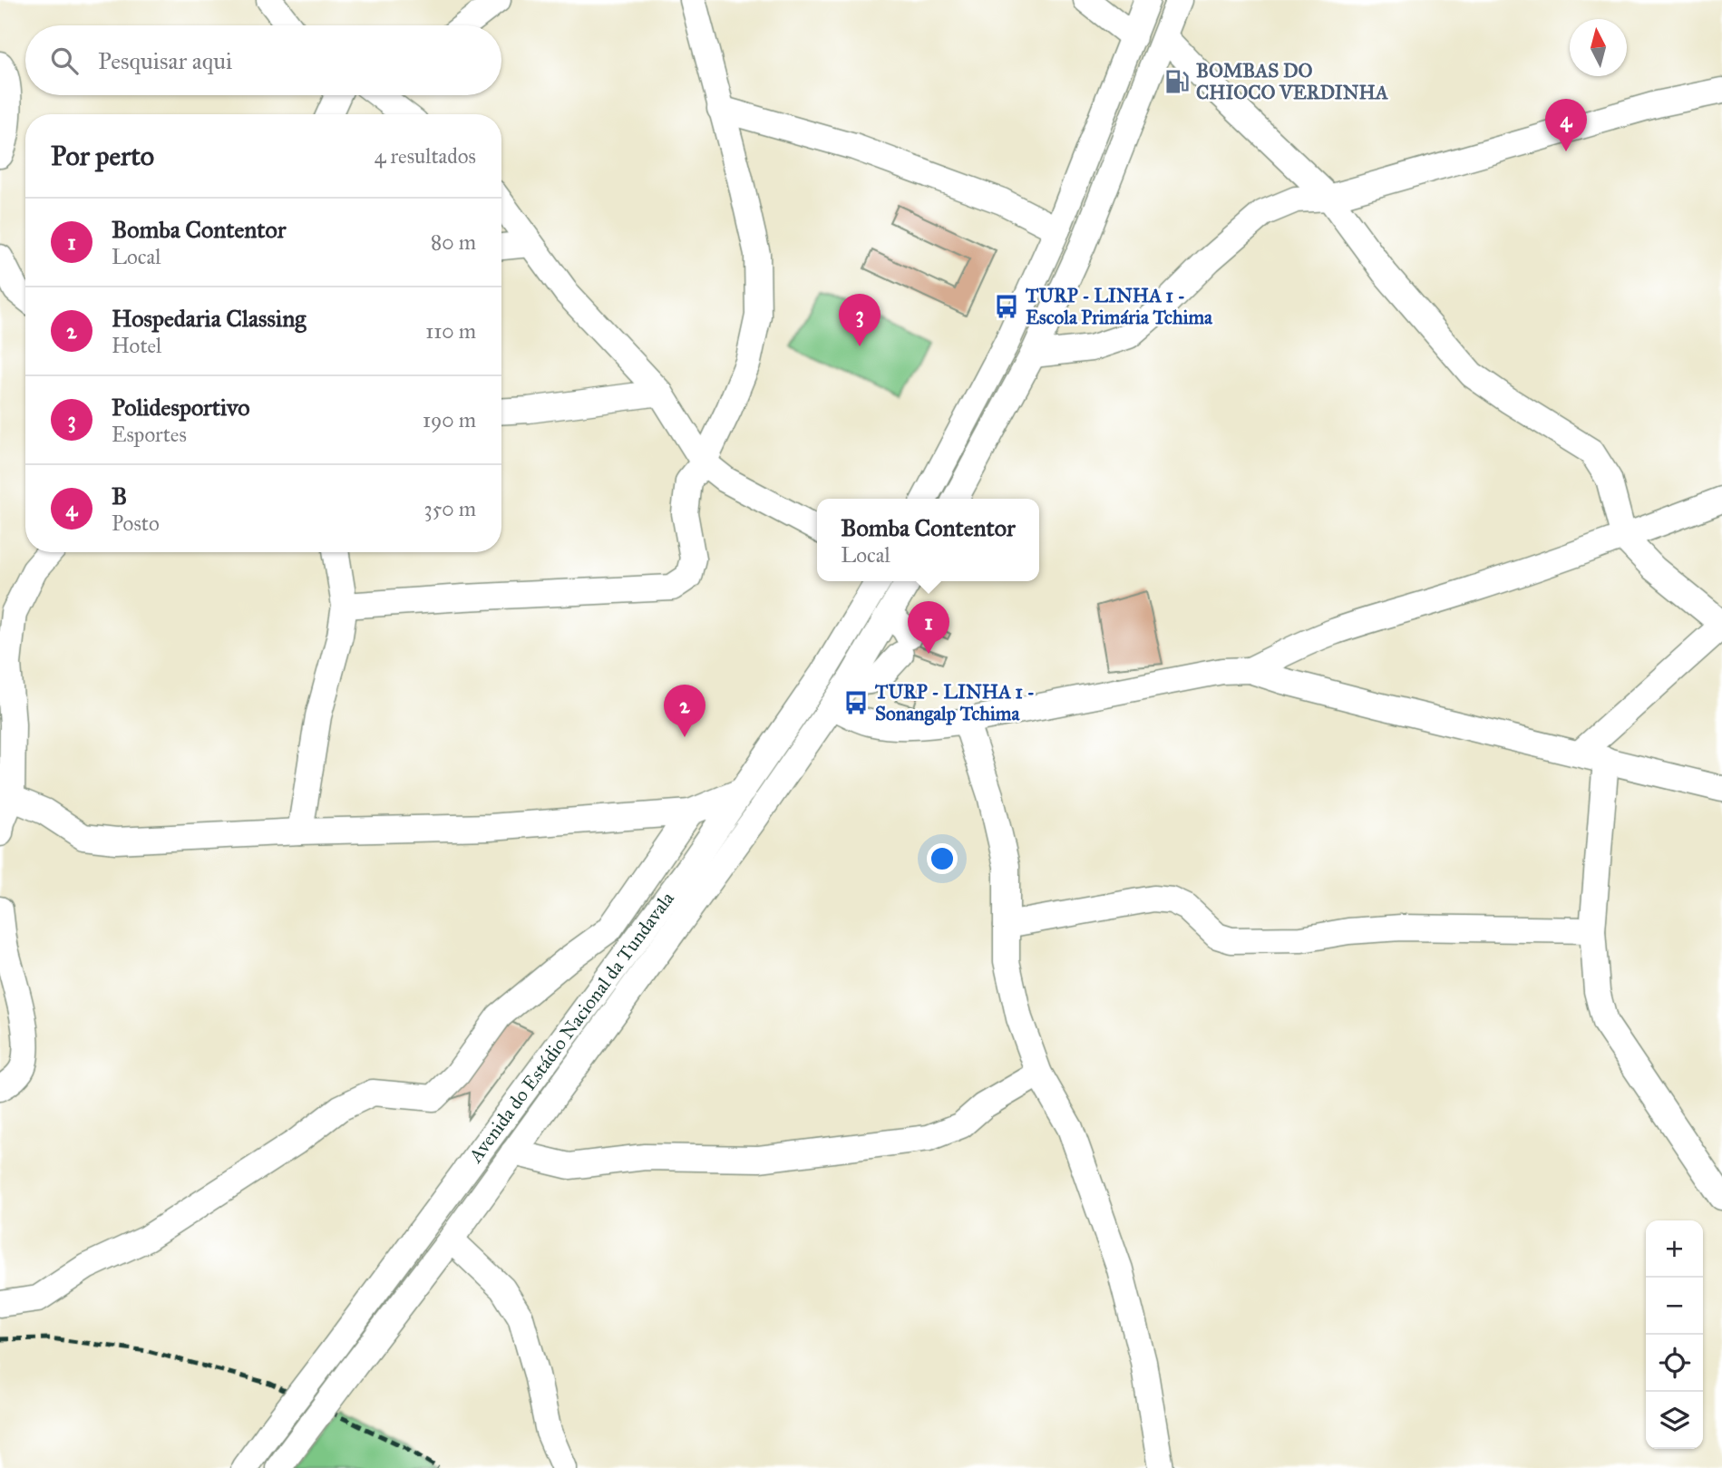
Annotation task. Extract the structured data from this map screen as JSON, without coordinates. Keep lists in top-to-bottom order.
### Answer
{
  "streets": {
    "street": ["Avenida do Estádio Nacional da Tundavala"]
  },
  "places": {
    "fuel station": ["BOMBAS DO CHIOCO VERDINHA"],
    "bus stop": ["TURP - LINHA 1 - Escola Primária Tchima", "TURP - LINHA 1 - Sonangalp Tchima"]
  },
  "north": "top",
  "page": {
    "search": "Pesquisar aqui",
    "pins": [
      "4",
      "3",
      "1",
      "2"
    ],
    "heading": ["Por perto", "4 resultados"],
    "list": [
      {
        "mark": "1",
        "name": "Bomba Contentor",
        "note": "Local",
        "value": "80 m"
      },
      {
        "mark": "2",
        "name": "Hospedaria Classing",
        "note": "Hotel",
        "value": "110 m"
      },
      {
        "mark": "3",
        "name": "Polidesportivo",
        "note": "Esportes",
        "value": "190 m"
      },
      {
        "mark": "4",
        "name": "B",
        "note": "Posto",
        "value": "350 m"
      }
    ],
    "popup": ["Bomba Contentor", "Local"],
    "map_buttons": ["+", "−"]
  }
}
